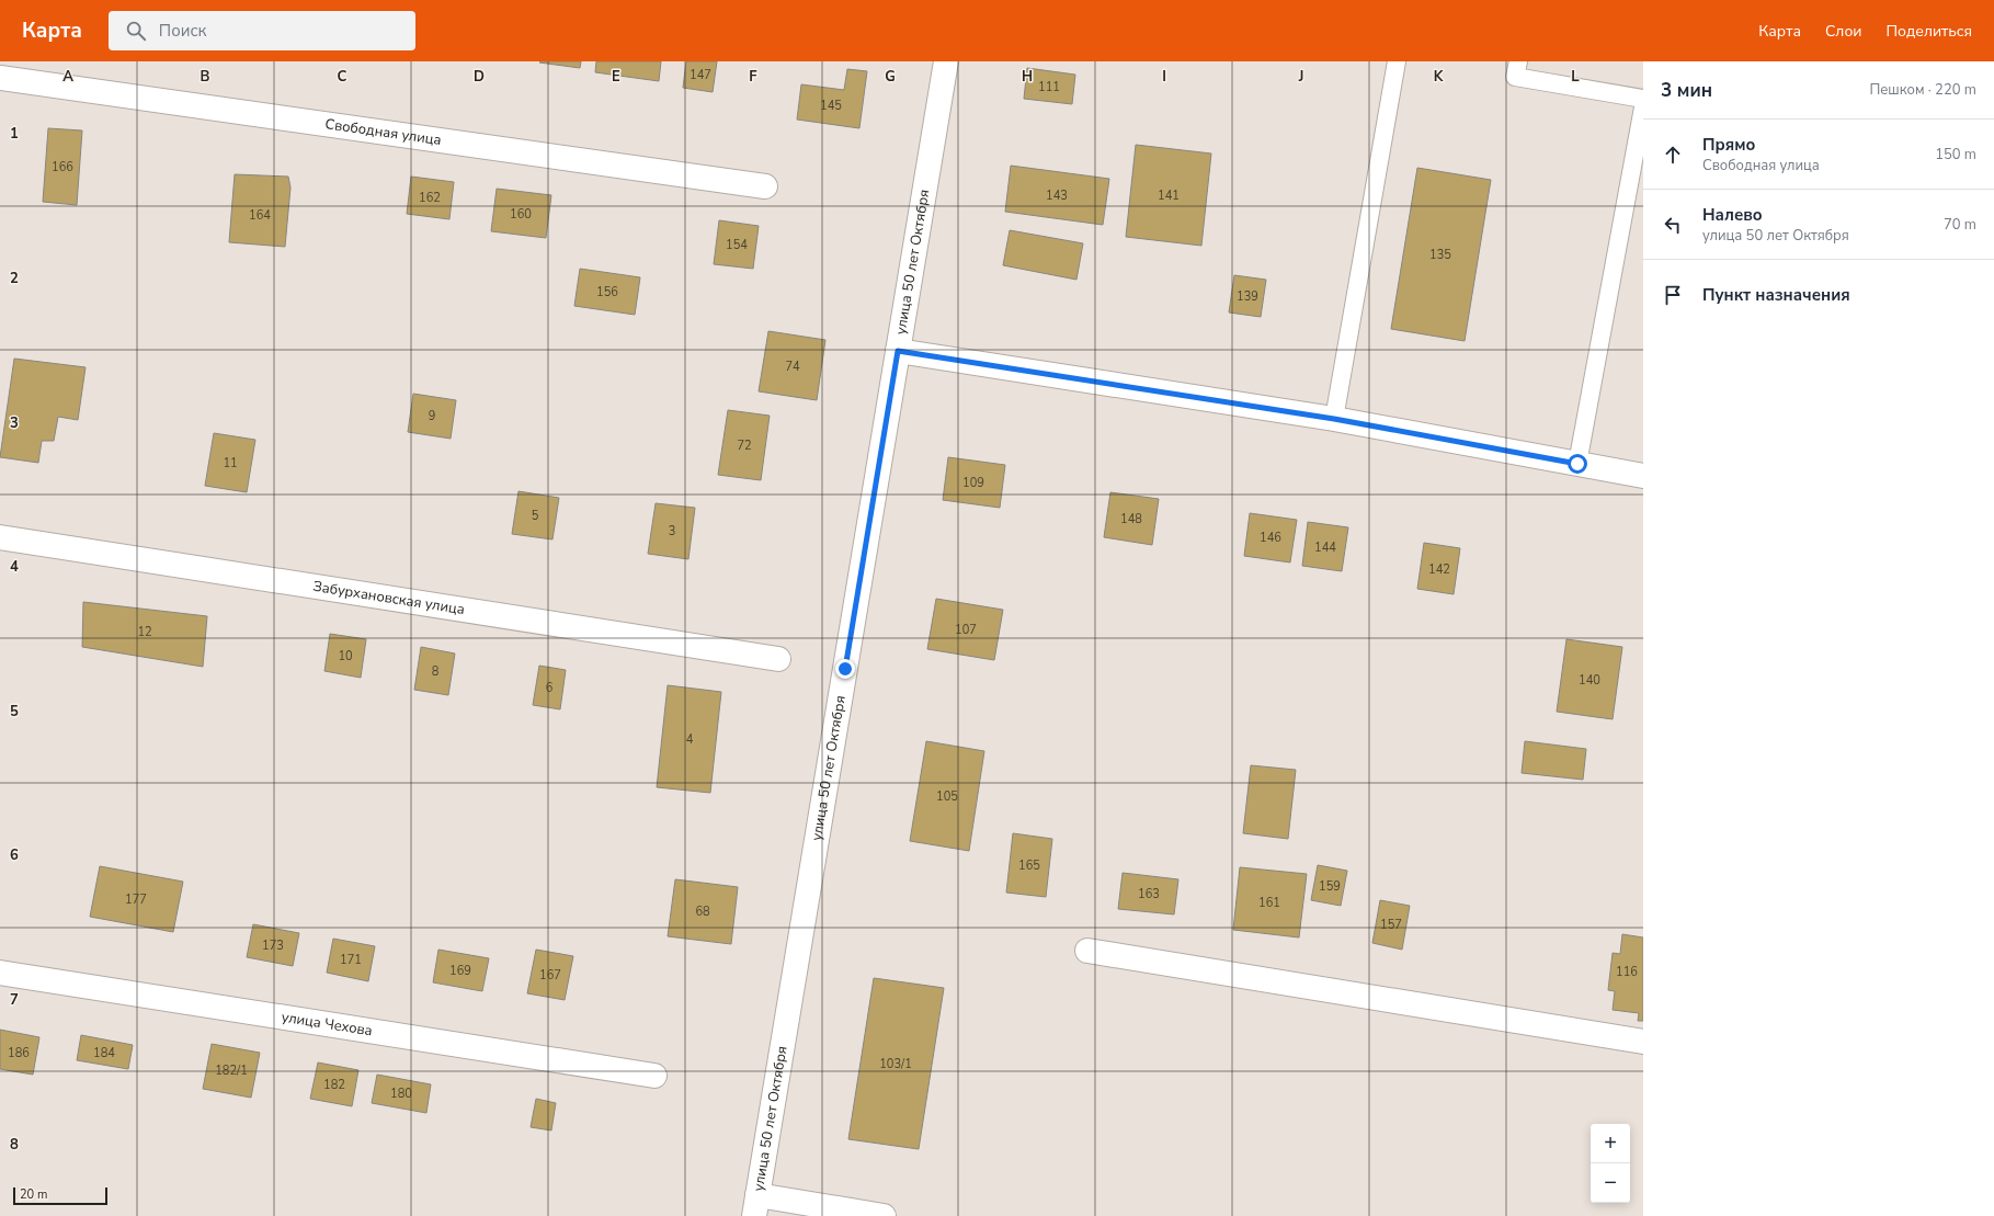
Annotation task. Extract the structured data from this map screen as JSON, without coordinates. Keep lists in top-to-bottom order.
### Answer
{
  "streets": {
    "street": [
      "Свободная улица",
      "улица 50 лет Октября",
      "Забурхановская улица",
      "улица Чехова"
    ]
  },
  "house_numbers": [
    "147",
    "111",
    "145",
    "166",
    "143",
    "141",
    "162",
    "160",
    "164",
    "154",
    "135",
    "156",
    "139",
    "74",
    "9",
    "72",
    "11",
    "109",
    "5",
    "148",
    "3",
    "146",
    "144",
    "142",
    "107",
    "12",
    "10",
    "8",
    "140",
    "6",
    "4",
    "105",
    "165",
    "159",
    "163",
    "177",
    "161",
    "68",
    "157",
    "173",
    "171",
    "169",
    "116",
    "167",
    "186",
    "184",
    "103/1",
    "182/1",
    "182",
    "180"
  ],
  "scale_bar": "20 m",
  "page": {
    "header": "Карта",
    "search": "Поиск",
    "nav": ["Карта", "Слои", "Поделиться"],
    "heading": ["3 мин", "Пешком · 220 m"],
    "list": [
      ["Прямо", "Свободная улица", "150 m"],
      ["Налево", "улица 50 лет Октября", "70 m"],
      "Пункт назначения"
    ],
    "map_buttons": ["+", "−"],
    "scale": "20 m"
  },
  "grid": {
    "columns": [
      "A",
      "B",
      "C",
      "D",
      "E",
      "F",
      "G",
      "H",
      "I",
      "J",
      "K",
      "L"
    ],
    "rows": [
      "1",
      "2",
      "3",
      "4",
      "5",
      "6",
      "7",
      "8"
    ]
  }
}
